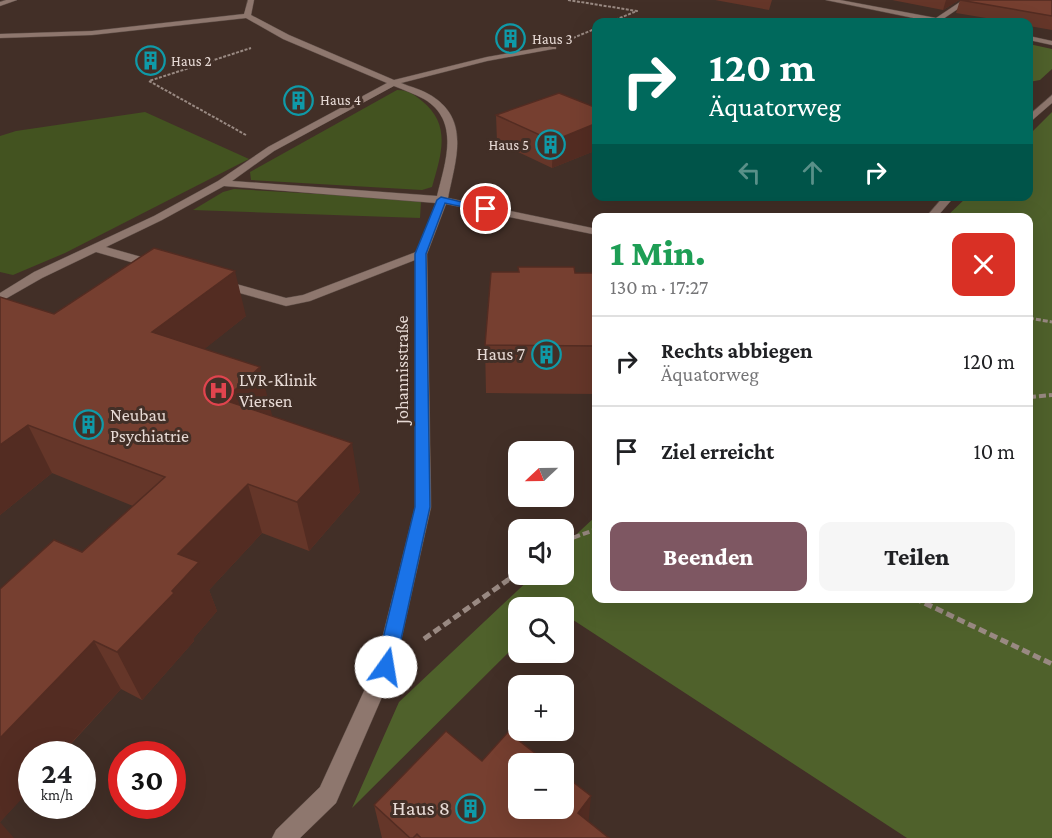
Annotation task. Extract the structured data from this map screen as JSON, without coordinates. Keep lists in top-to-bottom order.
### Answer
{
  "streets": {
    "street": ["Johannisstraße"]
  },
  "places": {
    "building": [
      "Haus 3",
      "Haus 2",
      "Haus 4",
      "Haus 5",
      "Haus 7",
      "Neubau Psychiatrie",
      "Haus 8"
    ],
    "hospital": ["LVR-Klinik Viersen"]
  },
  "north": "left",
  "page": {
    "turn": ["120 m", "Äquatorweg"],
    "heading": ["1 Min.", "130 m · 17:27"],
    "list": [
      {
        "name": "Rechts abbiegen",
        "note": "Äquatorweg",
        "value": "120 m"
      },
      {
        "name": "Ziel erreicht",
        "value": "10 m"
      }
    ],
    "map_buttons": ["+", "−"],
    "buttons": ["Beenden", "Teilen"],
    "speed": "24 km/h",
    "limit": "30"
  }
}
